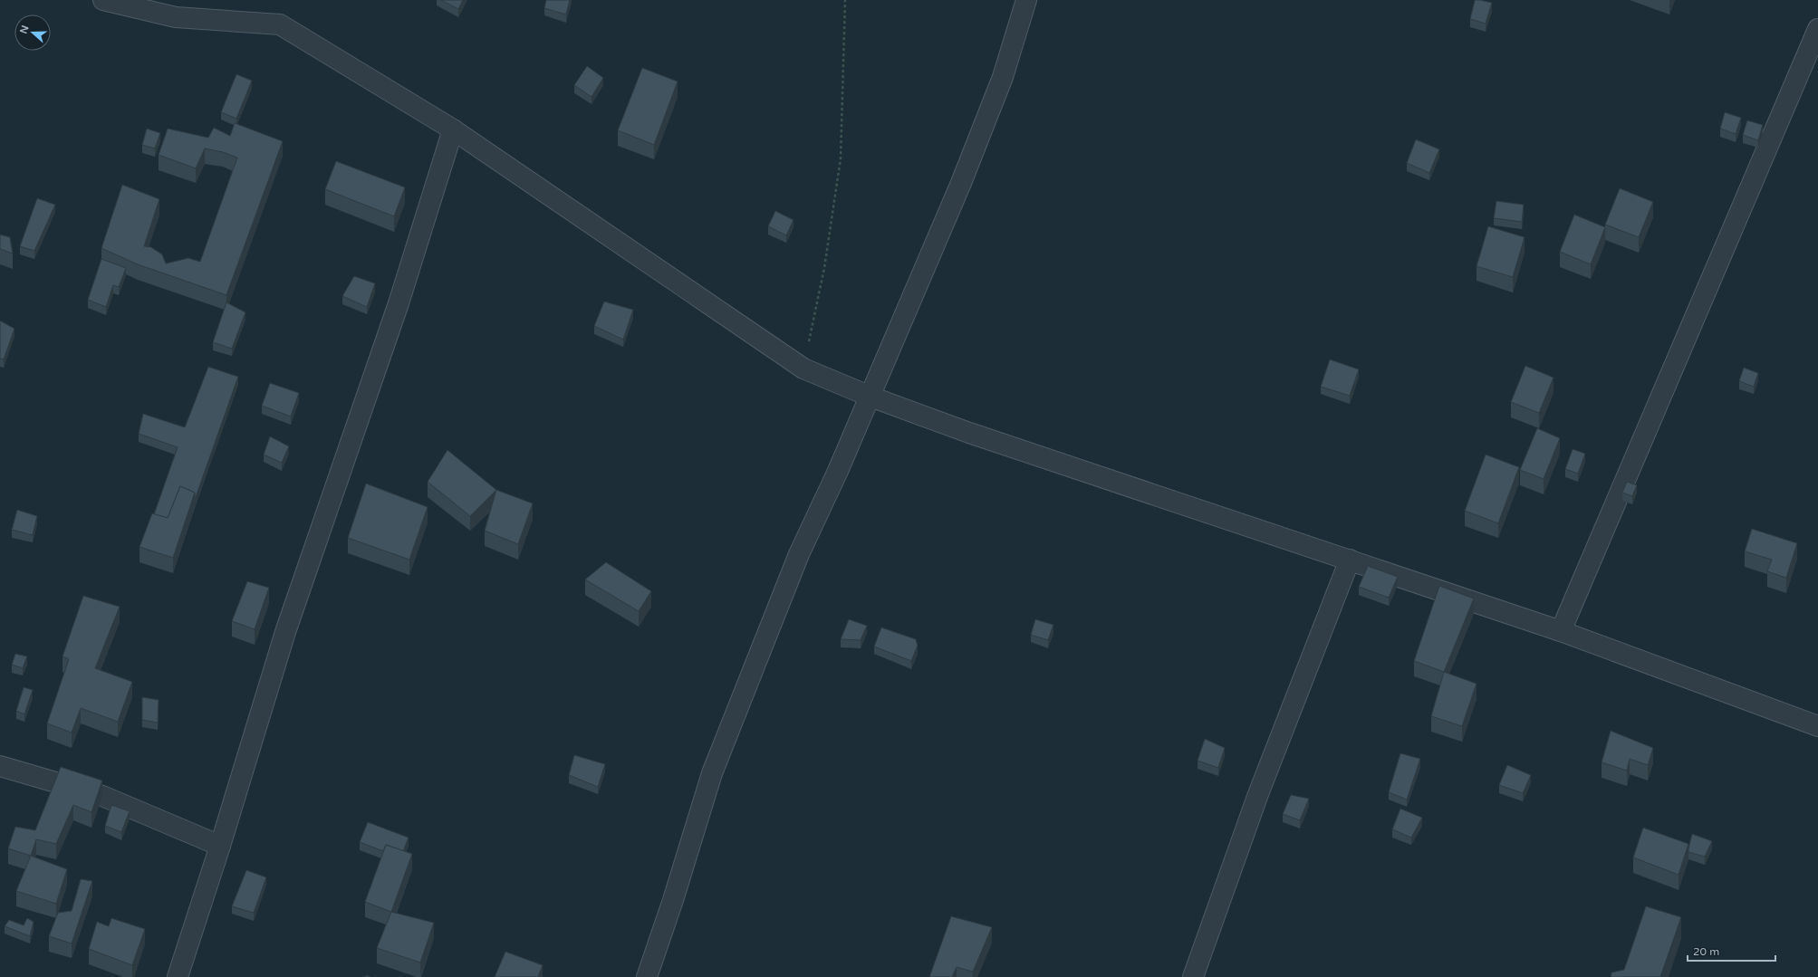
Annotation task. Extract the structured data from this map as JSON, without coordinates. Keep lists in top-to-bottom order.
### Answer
{
  "scale_bar": "20 m",
  "north": "left"
}
